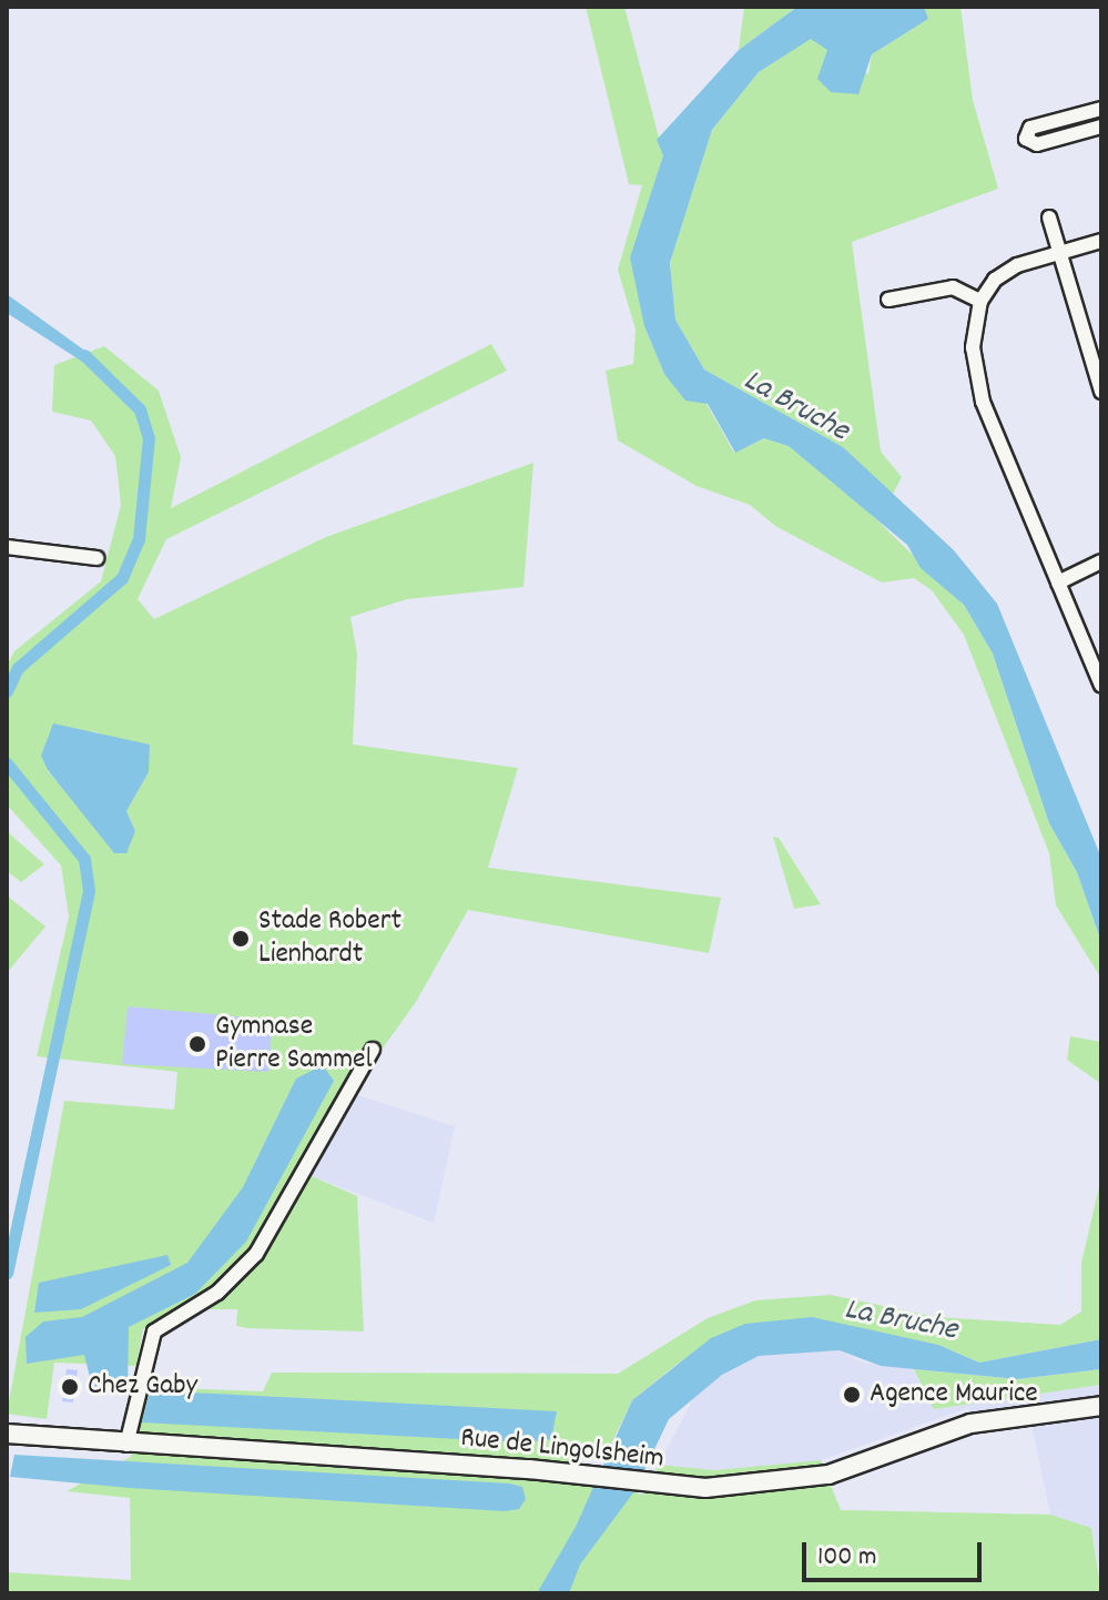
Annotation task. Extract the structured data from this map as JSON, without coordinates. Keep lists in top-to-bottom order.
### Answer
{
  "streets": {
    "main road": ["Rue de Lingolsheim"]
  },
  "water": ["La Bruche"],
  "places": [
    "Stade Robert Lienhardt",
    "Gymnase Pierre Sammel",
    "Chez Gaby",
    "Agence Maurice"
  ],
  "scale_bar": "100 m"
}
